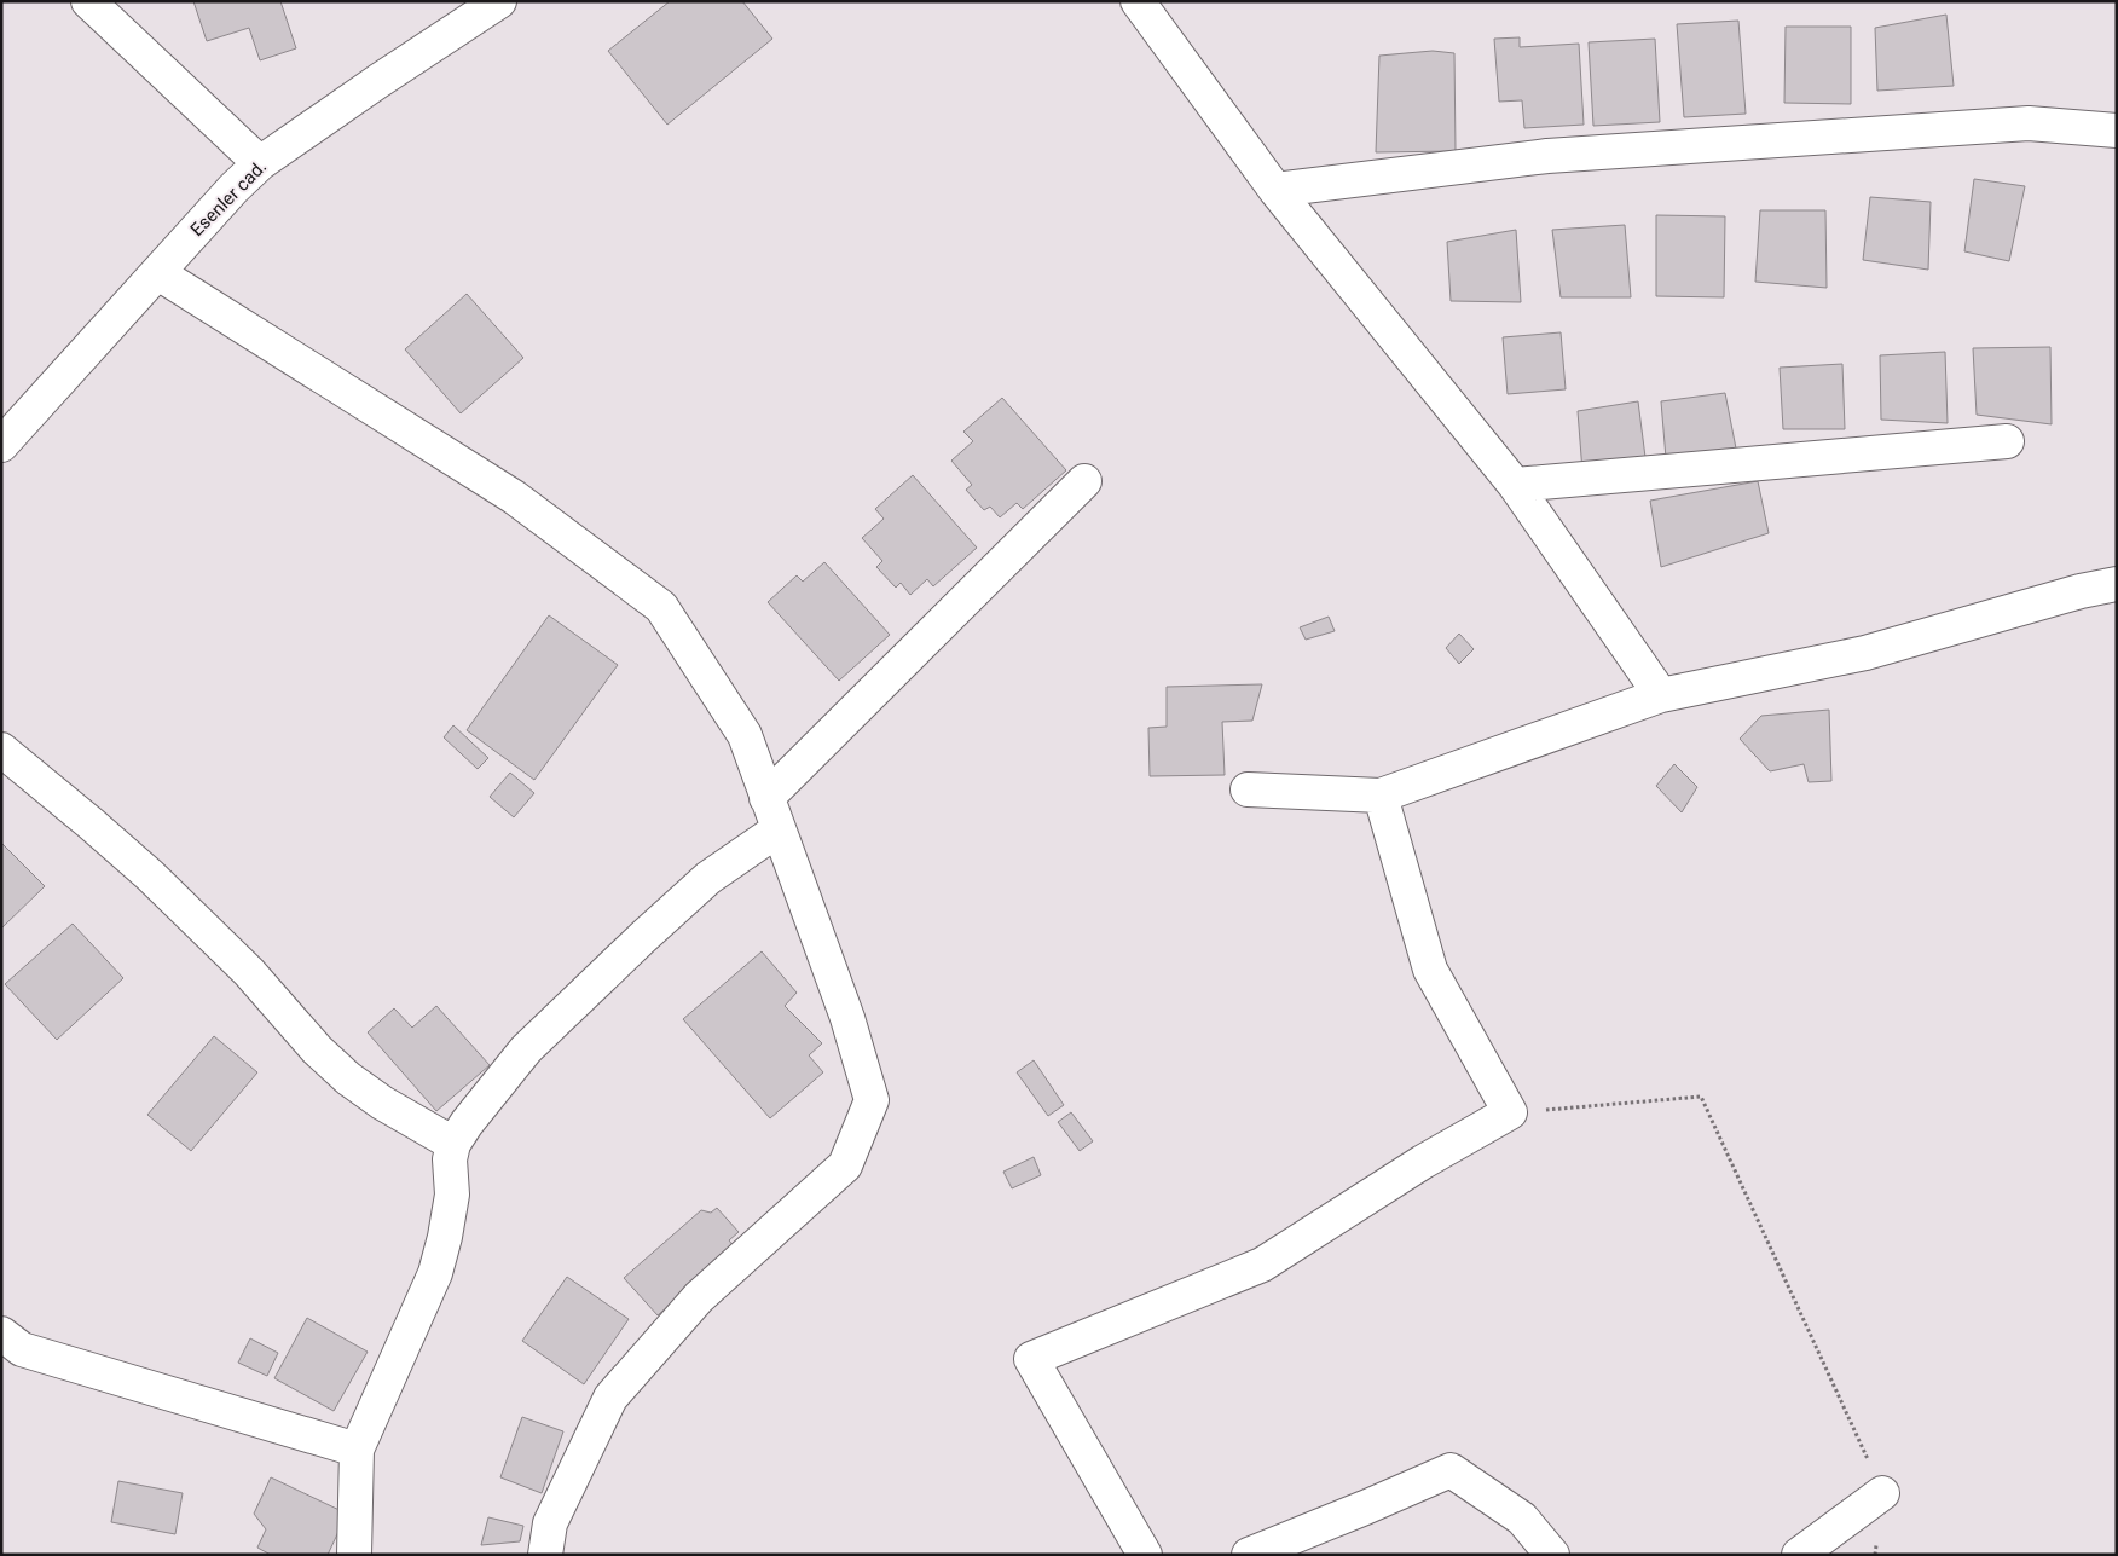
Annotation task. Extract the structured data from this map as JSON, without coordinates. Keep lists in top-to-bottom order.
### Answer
{
  "streets": {
    "street": ["Esenler cad."]
  }
}
